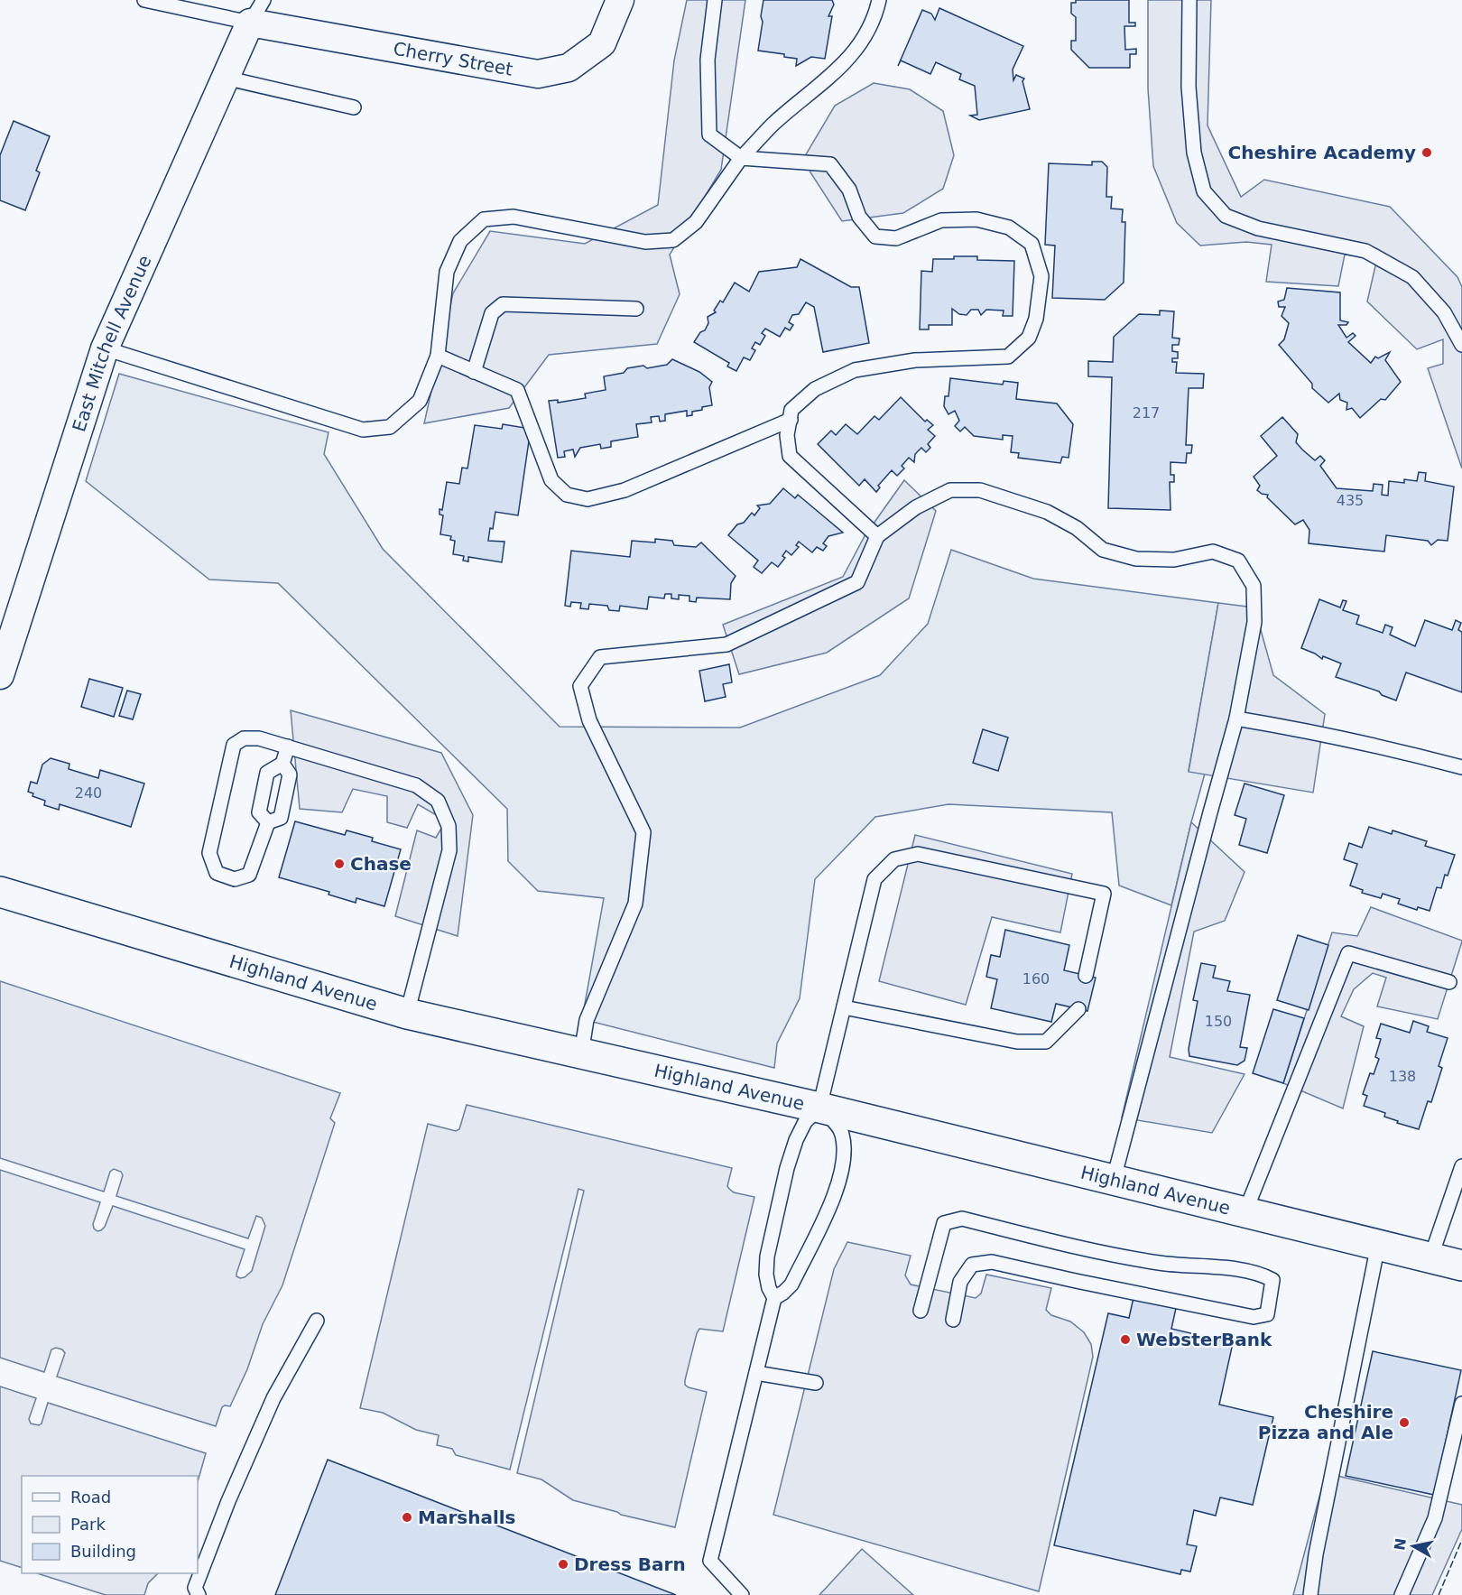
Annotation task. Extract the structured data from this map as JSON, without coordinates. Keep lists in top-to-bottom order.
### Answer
{
  "streets": {
    "highway": ["Highland Avenue"],
    "street": ["Cherry Street", "East Mitchell Avenue"]
  },
  "crossings": [
    ["Cherry Street", "East Mitchell Avenue"]
  ],
  "places": [
    "Cheshire Academy",
    "Chase",
    "WebsterBank",
    "Cheshire Pizza and Ale",
    "Marshalls",
    "Dress Barn"
  ],
  "house_numbers": [
    "217",
    "435",
    "240",
    "160",
    "150",
    "138"
  ],
  "legend": ["Road", "Park", "Building"],
  "north": "left"
}
